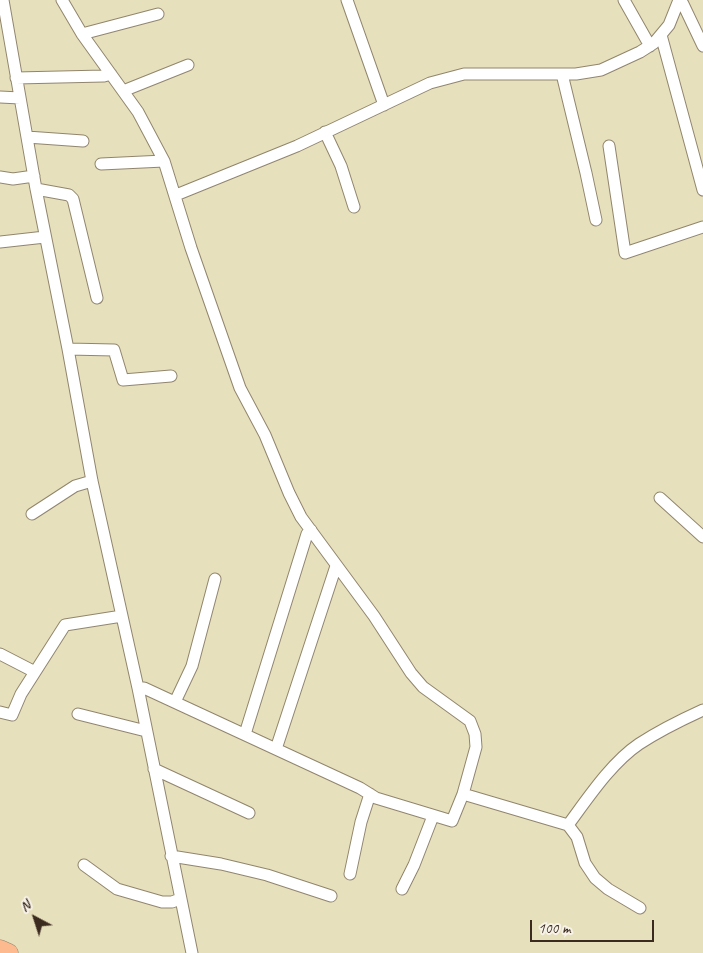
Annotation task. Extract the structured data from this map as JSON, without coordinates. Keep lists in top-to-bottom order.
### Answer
{
  "scale_bar": "100 m",
  "north": "top left"
}
